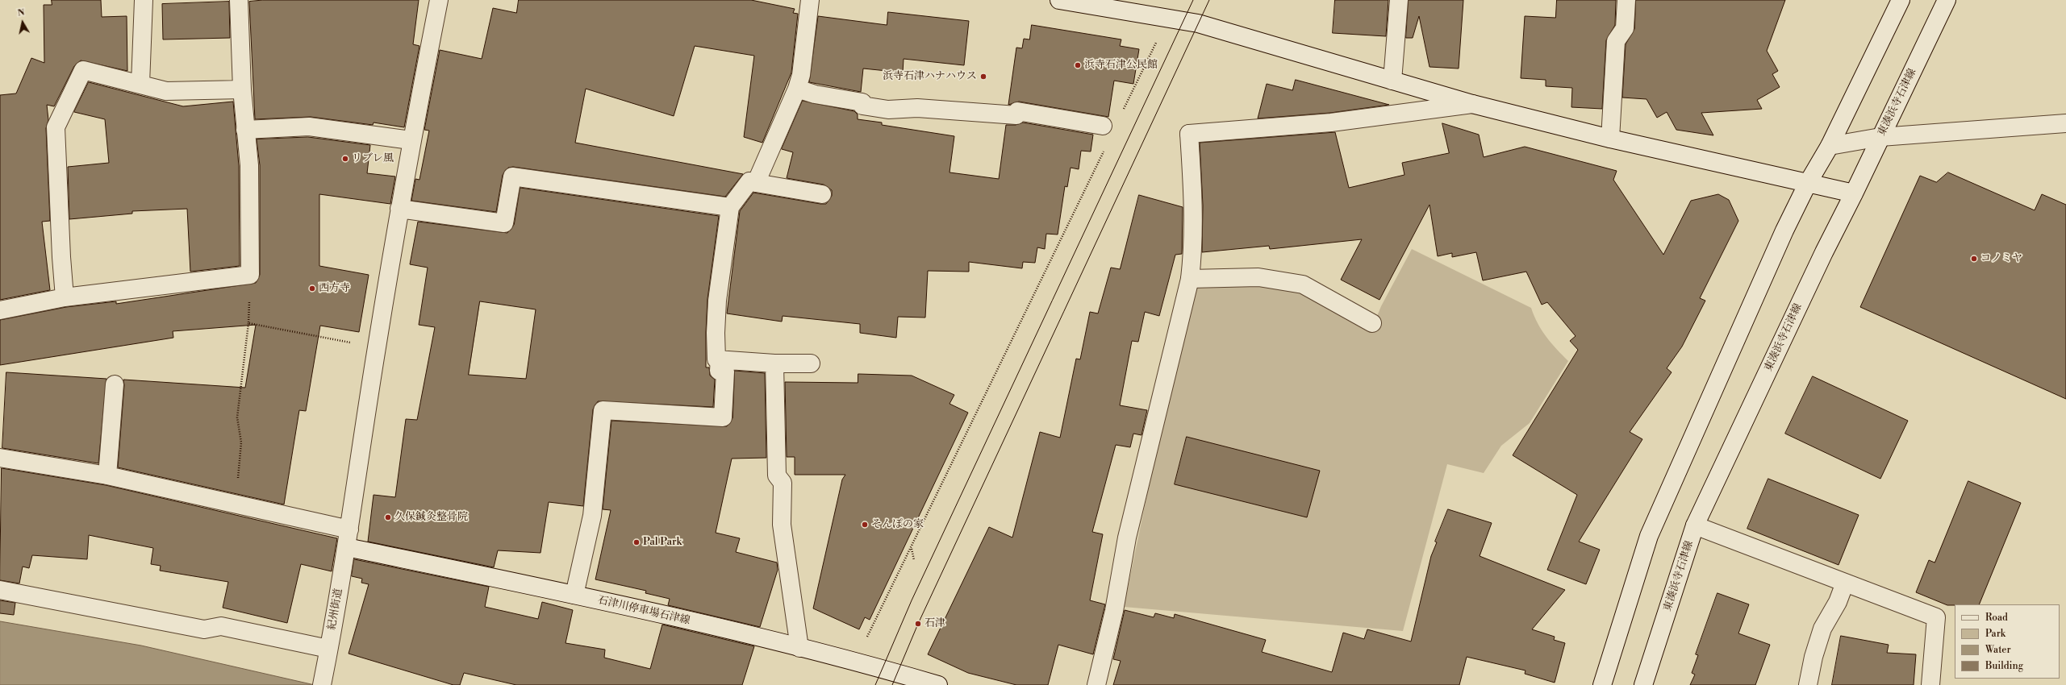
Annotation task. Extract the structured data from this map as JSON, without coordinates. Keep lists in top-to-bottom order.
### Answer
{
  "streets": {
    "street": ["東湊浜寺石津線", "紀州街道", "石津川停車場石津線"]
  },
  "crossings": [
    ["紀州街道", "石津川停車場石津線"]
  ],
  "places": [
    "浜寺石津公民館",
    "浜寺石津ハナハウス",
    "リブレ風",
    "コノミヤ",
    "西方寺",
    "久保鍼灸整骨院",
    "そんぽの家",
    "Pal Park",
    "石津"
  ],
  "legend": [
    "Road",
    "Park",
    "Water",
    "Building"
  ],
  "north": "top"
}
